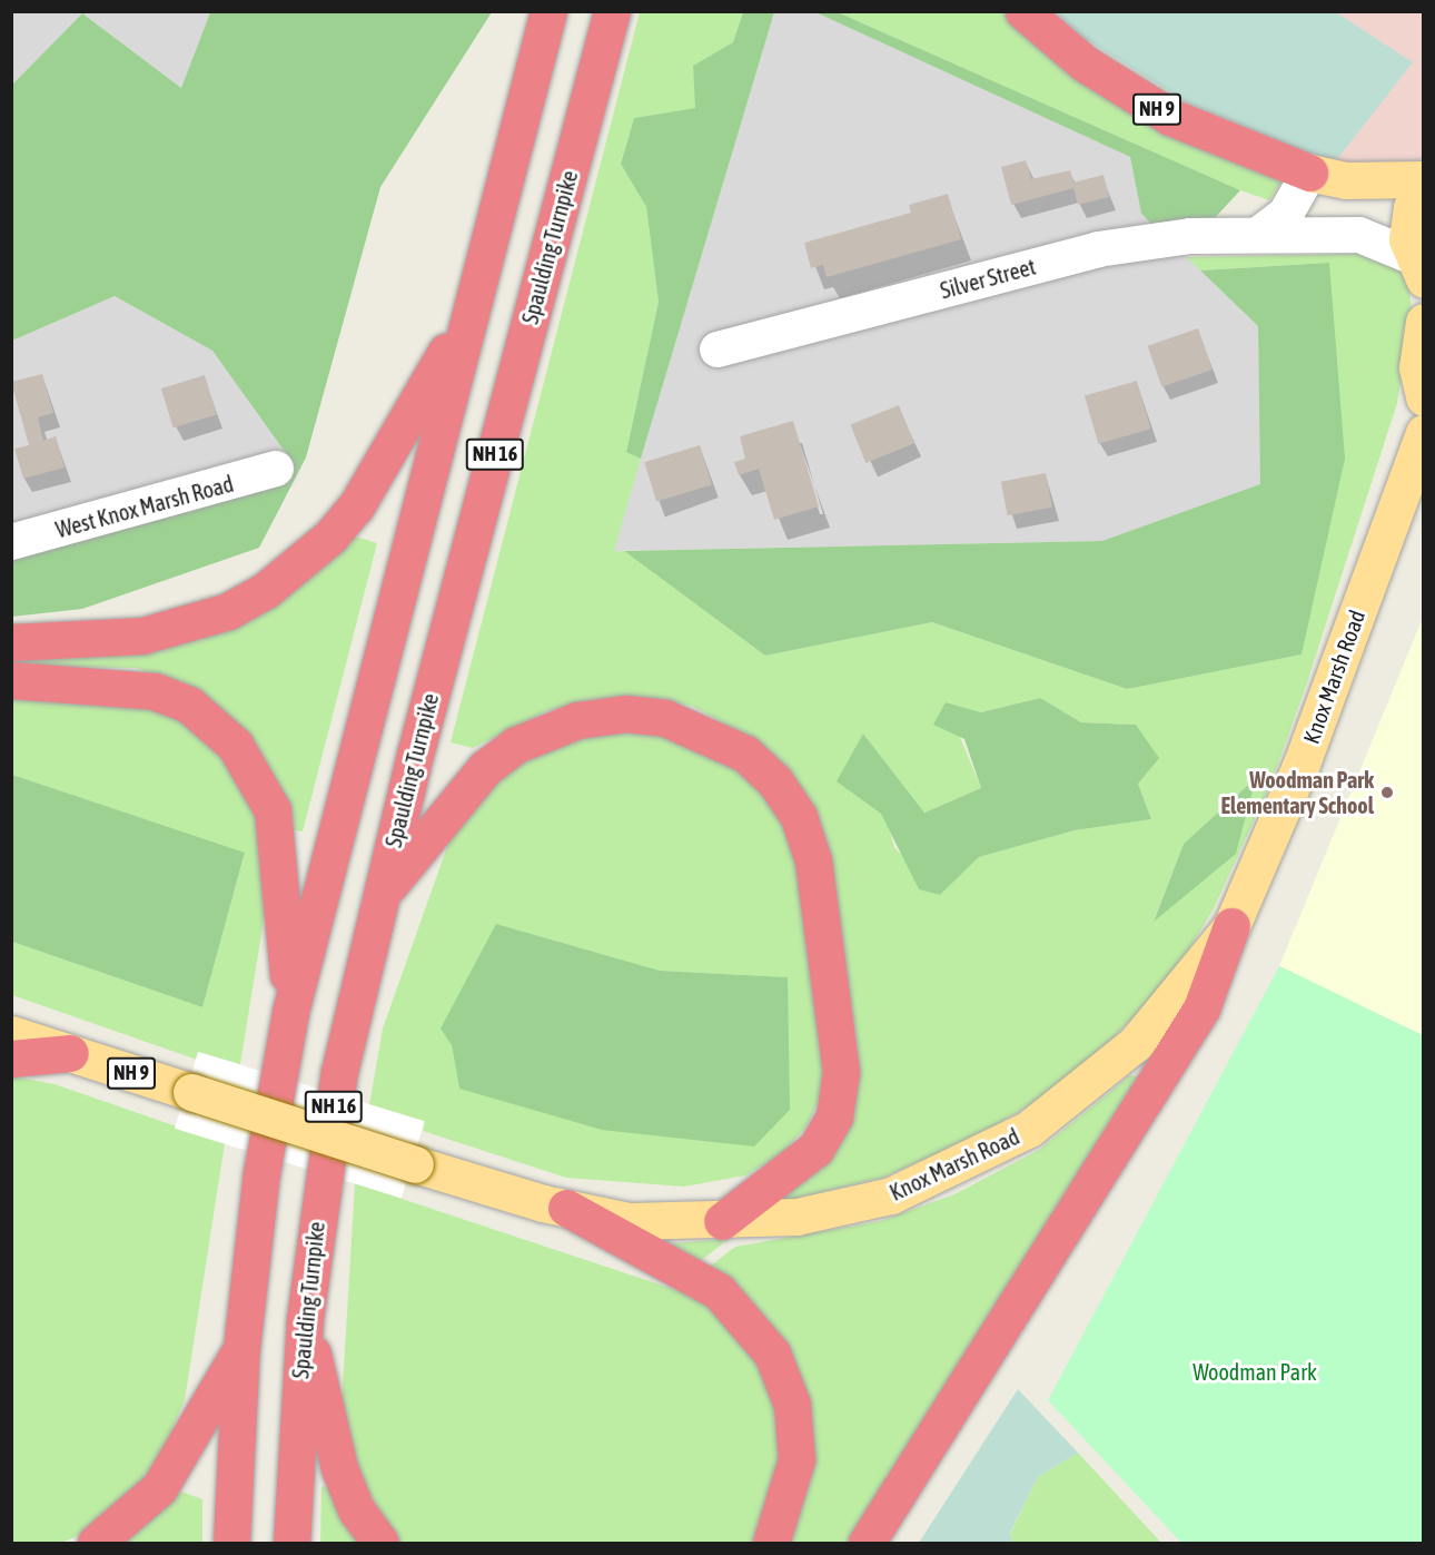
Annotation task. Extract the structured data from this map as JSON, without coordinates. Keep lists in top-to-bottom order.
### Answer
{
  "streets": {
    "highway": ["NH 9", "Spaulding Turnpike", "NH 16"],
    "main road": ["Knox Marsh Road"],
    "street": ["Silver Street", "West Knox Marsh Road"]
  },
  "parks": ["Woodman Park"],
  "places": ["Woodman Park Elementary School"]
}
